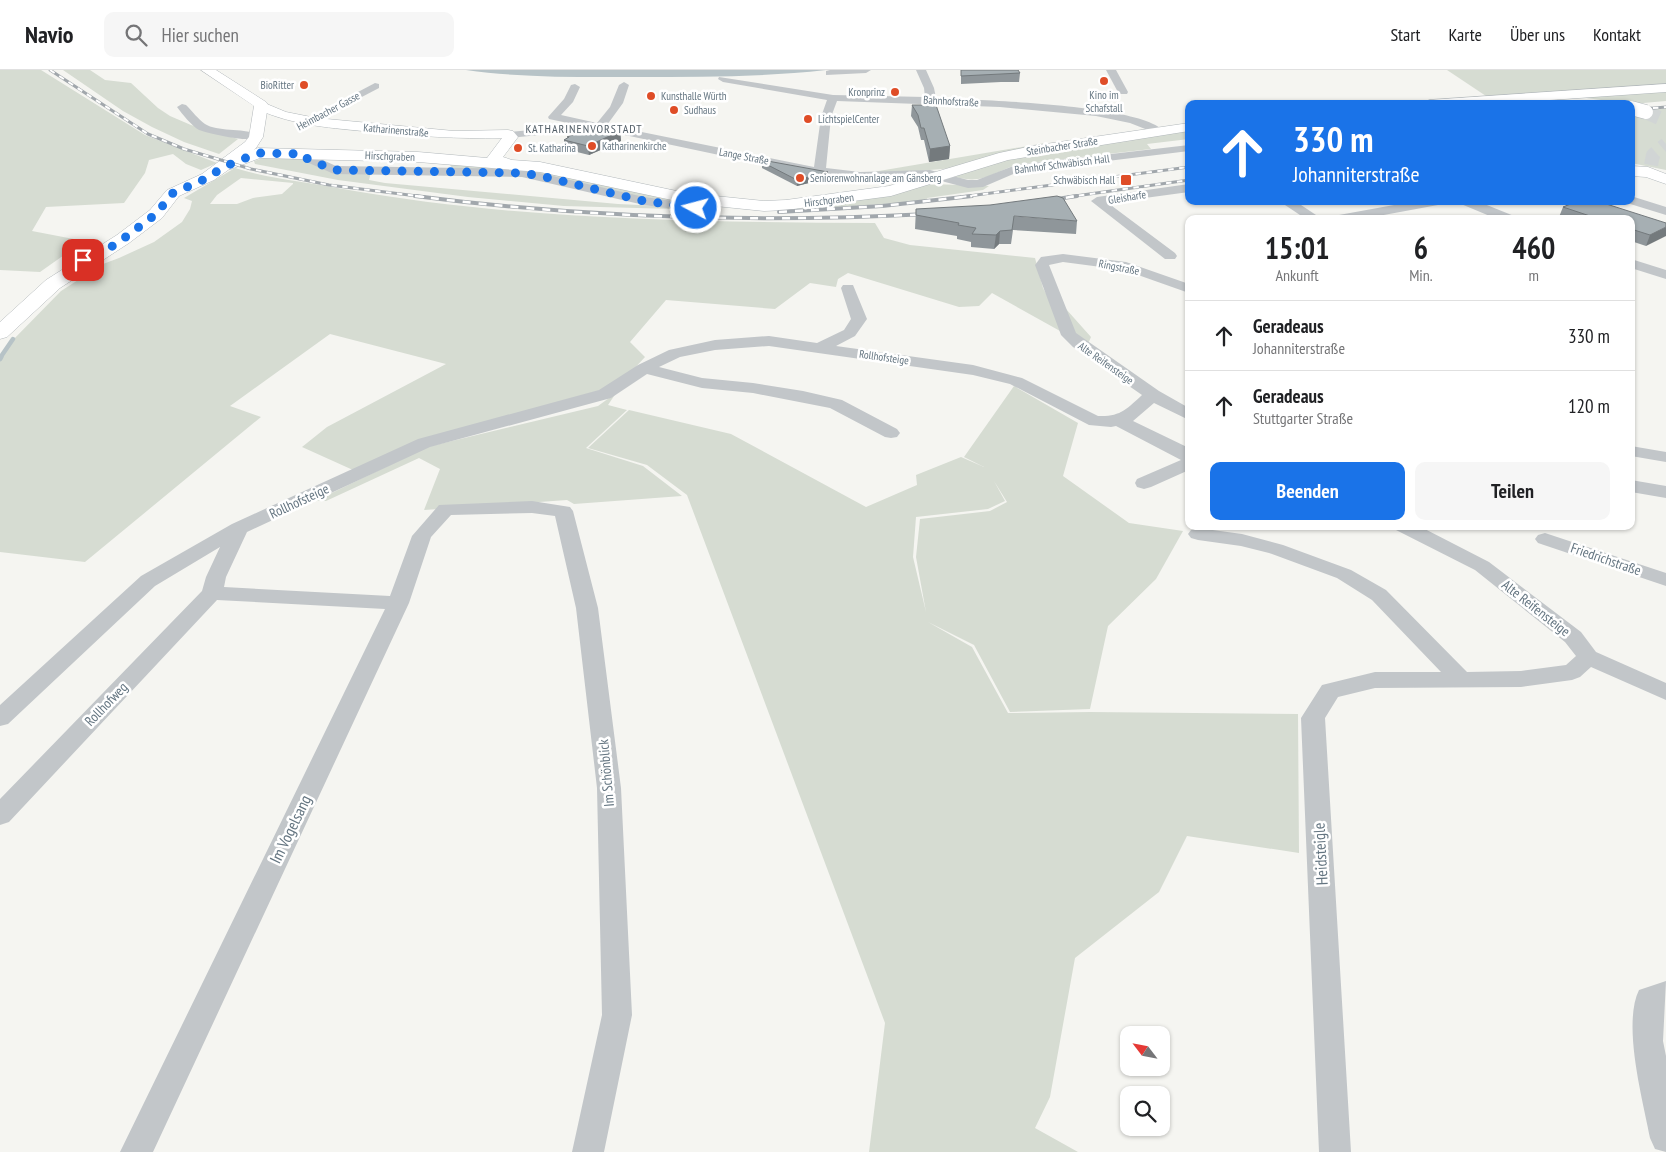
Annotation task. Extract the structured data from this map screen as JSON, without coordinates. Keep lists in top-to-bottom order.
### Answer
{
  "streets": {
    "street": [
      "Bahnhofstraße",
      "Heimbacher Gasse",
      "Katharinenstraße",
      "Steinbacher Straße",
      "Hirschgraben",
      "Lange Straße",
      "Bahnhof Schwäbisch Hall",
      "Gleisharfe",
      "Ringstraße",
      "Rollhofsteige",
      "Alte Reifensteige",
      "Friedrichstraße",
      "Rollhofweg",
      "Im Schönblick",
      "Im Vogelsang",
      "Heidsteigle"
    ]
  },
  "crossings": [
    ["Bahnhofstraße", "Steinbacher Straße"],
    ["Heimbacher Gasse", "Katharinenstraße"],
    ["Heimbacher Gasse", "Hirschgraben"],
    ["Katharinenstraße", "Lange Straße"],
    ["Steinbacher Straße", "Hirschgraben"],
    ["Steinbacher Straße", "Lange Straße"],
    ["Steinbacher Straße", "Bahnhof Schwäbisch Hall"],
    ["Hirschgraben", "Lange Straße"],
    ["Hirschgraben", "Bahnhof Schwäbisch Hall"],
    ["Lange Straße", "Bahnhof Schwäbisch Hall"],
    ["Gleisharfe", "Ringstraße"],
    ["Ringstraße", "Alte Reifensteige"],
    ["Rollhofsteige", "Alte Reifensteige"],
    ["Rollhofsteige", "Rollhofweg"],
    ["Alte Reifensteige", "Heidsteigle"],
    ["Im Schönblick", "Im Vogelsang"]
  ],
  "districts": ["KATHARINENVORSTADT"],
  "places": {
    "other": [
      "Kino im Schafstall",
      "BioRitter",
      "Kronprinz",
      "Kunsthalle Würth",
      "Sudhaus",
      "LichtspielCenter",
      "Katharinenkirche",
      "St. Katharina",
      "Seniorenwohnanlage am Gänsberg"
    ],
    "transit": ["Schwäbisch Hall"]
  },
  "north": "top left",
  "page": {
    "header": "Navio",
    "search": "Hier suchen",
    "nav": [
      "Start",
      "Karte",
      "Über uns",
      "Kontakt"
    ],
    "turn": ["330 m", "Johanniterstraße"],
    "eta": [
      "15:01",
      "Ankunft",
      "6",
      "Min.",
      "460",
      "m"
    ],
    "list": [
      {
        "name": "Geradeaus",
        "note": "Johanniterstraße",
        "value": "330 m"
      },
      {
        "name": "Geradeaus",
        "note": "Stuttgarter Straße",
        "value": "120 m"
      }
    ],
    "buttons": ["Beenden", "Teilen"]
  }
}
